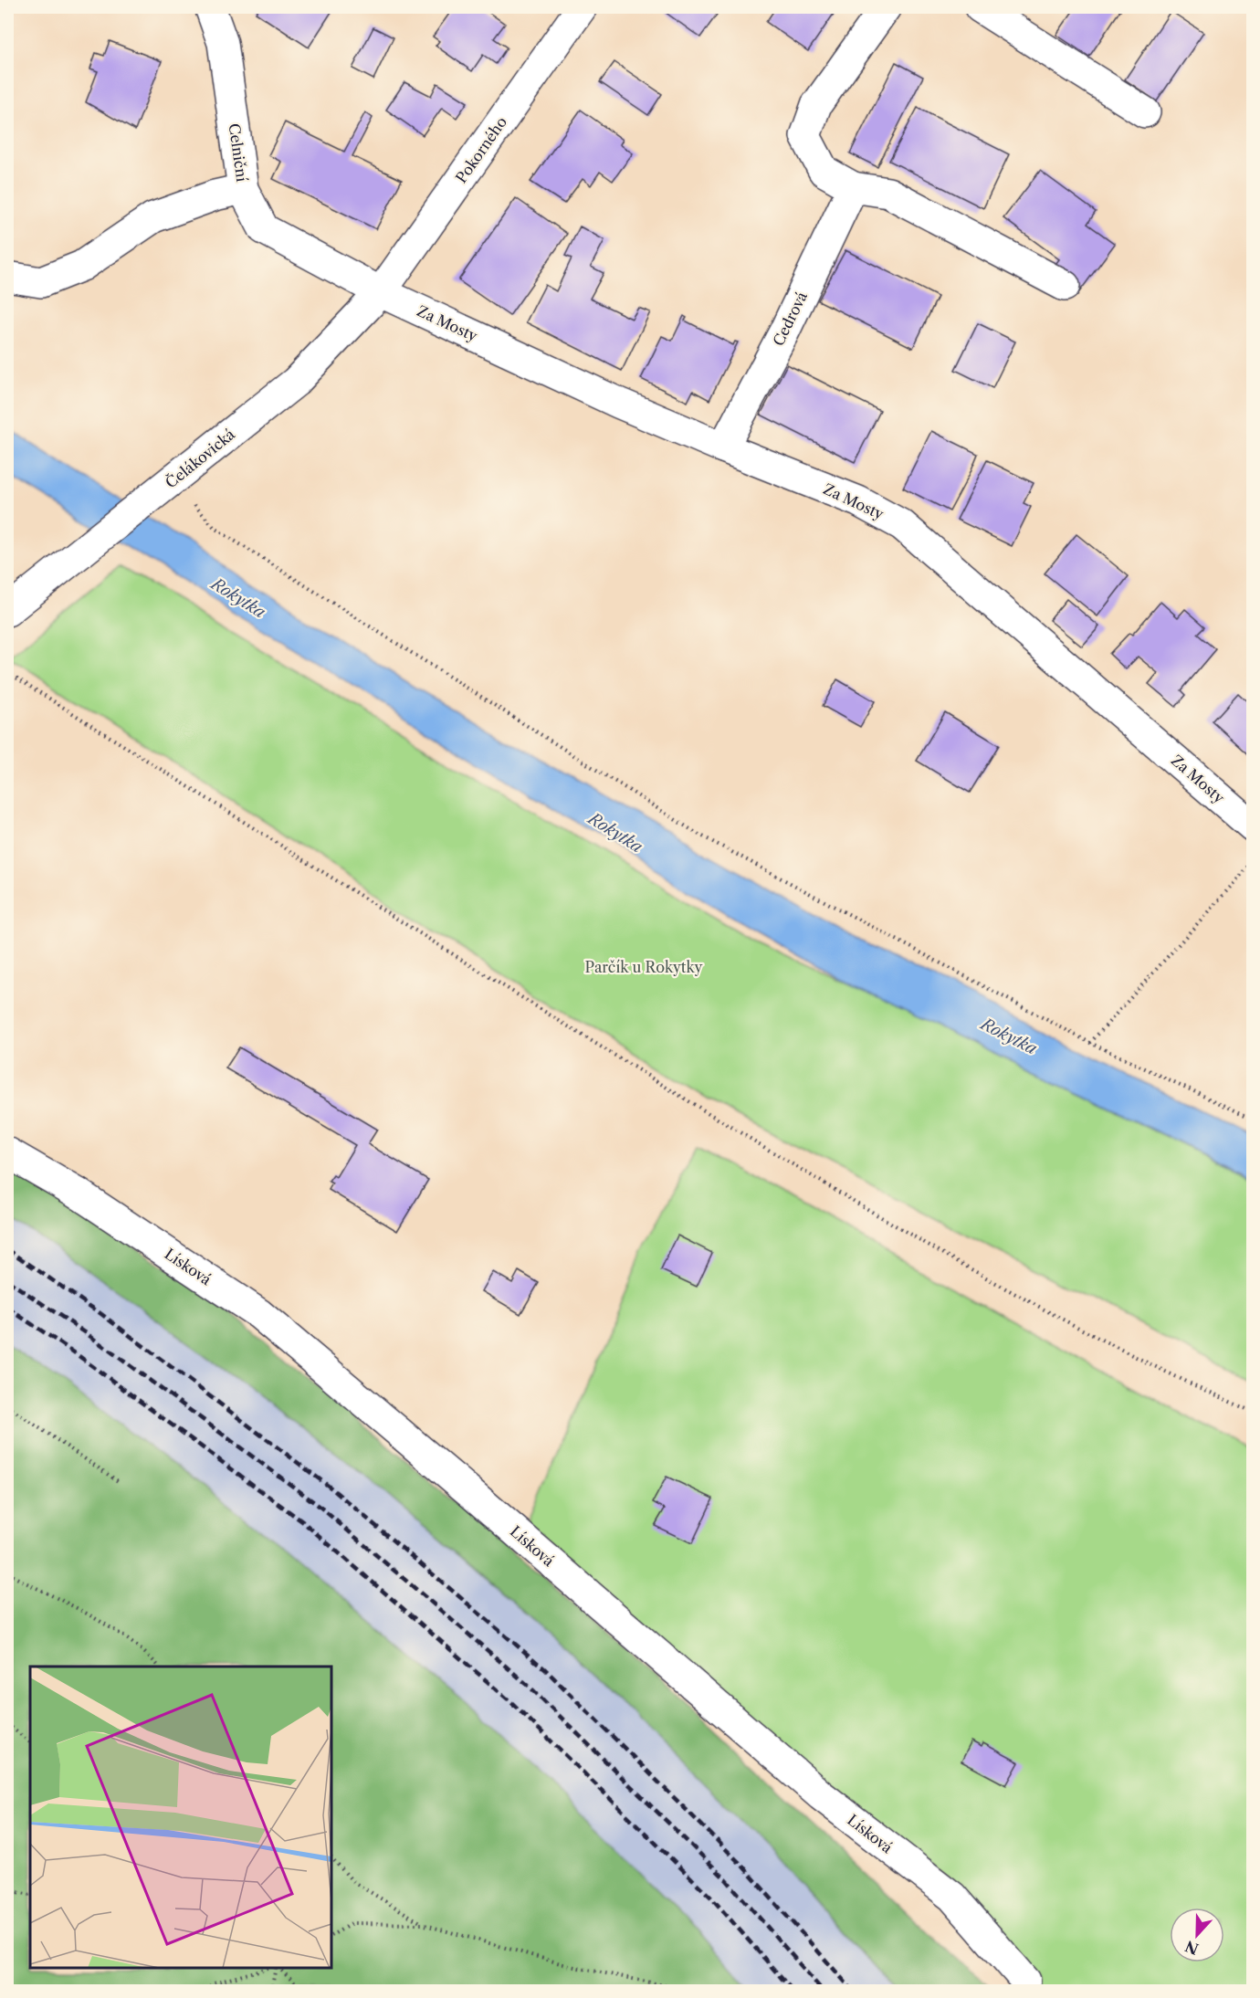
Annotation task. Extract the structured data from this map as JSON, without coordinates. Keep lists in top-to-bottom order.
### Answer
{
  "streets": {
    "street": [
      "Pokorného",
      "Celniční",
      "Cedrová",
      "Za Mosty",
      "Čelákovická",
      "Lísková"
    ]
  },
  "crossings": [
    ["Pokorného", "Celniční"],
    ["Pokorného", "Za Mosty"],
    ["Pokorného", "Čelákovická"],
    ["Celniční", "Za Mosty"],
    ["Celniční", "Čelákovická"],
    ["Cedrová", "Za Mosty"],
    ["Za Mosty", "Čelákovická"]
  ],
  "water": ["Rokytka"],
  "parks": ["Parčík u Rokytky"],
  "north": "bottom"
}
